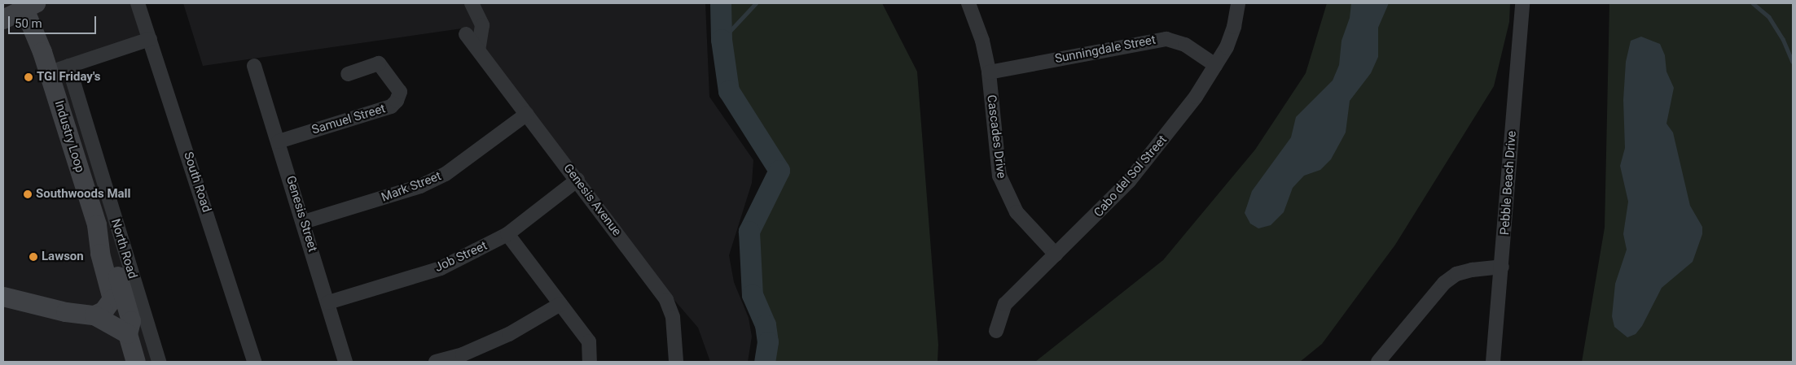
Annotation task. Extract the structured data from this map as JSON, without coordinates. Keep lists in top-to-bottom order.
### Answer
{
  "streets": {
    "street": [
      "Sunningdale Street",
      "Samuel Street",
      "Industry Loop",
      "Cascades Drive",
      "Cabo del Sol Street",
      "South Road",
      "Pebble Beach Drive",
      "Mark Street",
      "Genesis Avenue",
      "Genesis Street",
      "North Road",
      "Job Street"
    ]
  },
  "crossings": [
    ["Sunningdale Street", "Cascades Drive"],
    ["Sunningdale Street", "Cabo del Sol Street"],
    ["Samuel Street", "Genesis Street"],
    ["Cascades Drive", "Cabo del Sol Street"],
    ["Mark Street", "Genesis Avenue"],
    ["Mark Street", "Genesis Street"],
    ["Genesis Avenue", "Job Street"],
    ["Genesis Street", "Job Street"]
  ],
  "places": ["TGI Friday's", "Southwoods Mall", "Lawson"],
  "scale_bar": "50 m"
}
